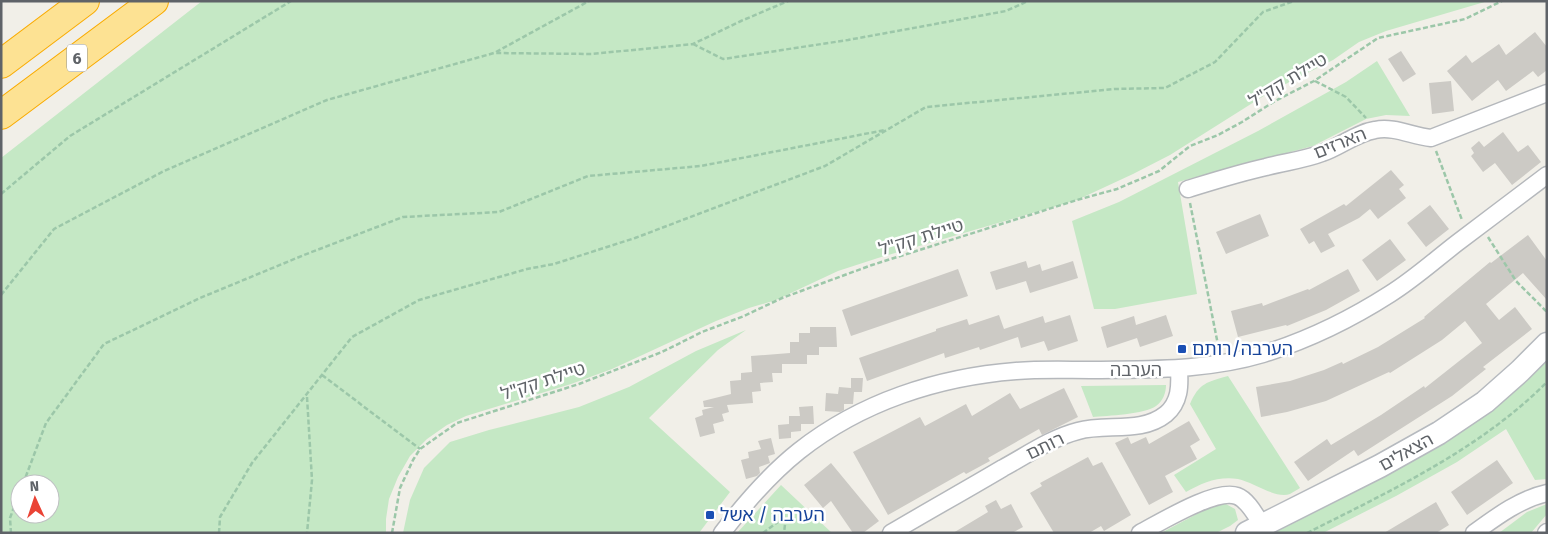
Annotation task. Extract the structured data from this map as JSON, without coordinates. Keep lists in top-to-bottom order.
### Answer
{
  "streets": {
    "highway": ["6"],
    "street": [
      "הארזים",
      "הערבה",
      "רותם",
      "הצאלים"
    ],
    "path": ["טיילת קק\"ל"]
  },
  "crossings": [
    ["הערבה", "רותם"]
  ],
  "places": {
    "transit": ["הערבה/רותם", "הערבה / אשל"]
  },
  "north": "top"
}
